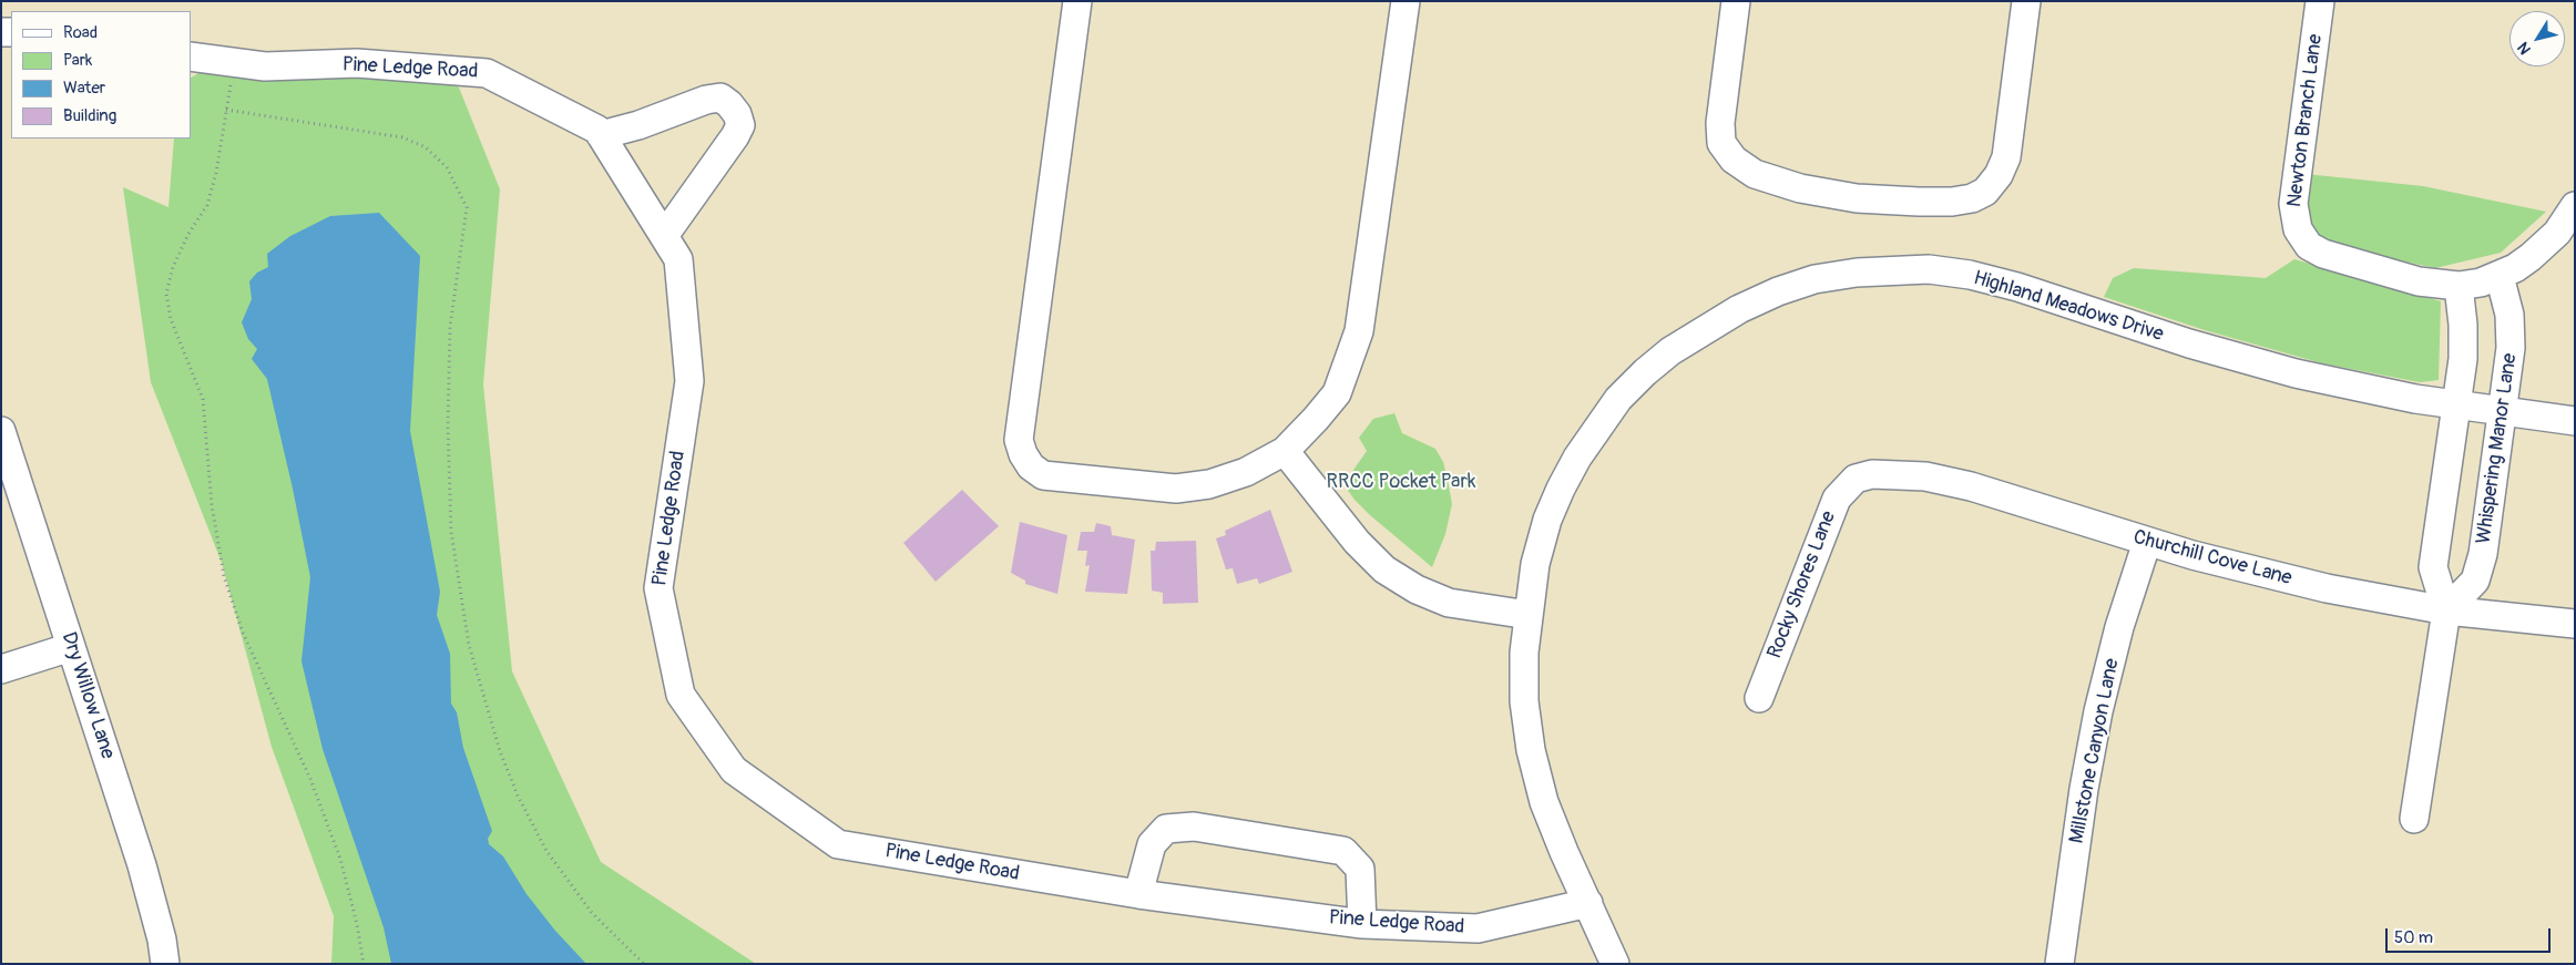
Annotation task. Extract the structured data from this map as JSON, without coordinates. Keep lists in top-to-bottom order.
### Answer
{
  "streets": {
    "street": [
      "Pine Ledge Road",
      "Newton Branch Lane",
      "Highland Meadows Drive",
      "Whispering Manor Lane",
      "Churchill Cove Lane",
      "Rocky Shores Lane",
      "Dry Willow Lane",
      "Millstone Canyon Lane"
    ]
  },
  "crossings": [
    ["Pine Ledge Road", "Highland Meadows Drive"],
    ["Highland Meadows Drive", "Whispering Manor Lane"],
    ["Whispering Manor Lane", "Churchill Cove Lane"],
    ["Churchill Cove Lane", "Rocky Shores Lane"],
    ["Churchill Cove Lane", "Millstone Canyon Lane"]
  ],
  "parks": ["RRCC Pocket Park"],
  "legend": [
    "Road",
    "Park",
    "Water",
    "Building"
  ],
  "scale_bar": "50 m",
  "north": "bottom left"
}
